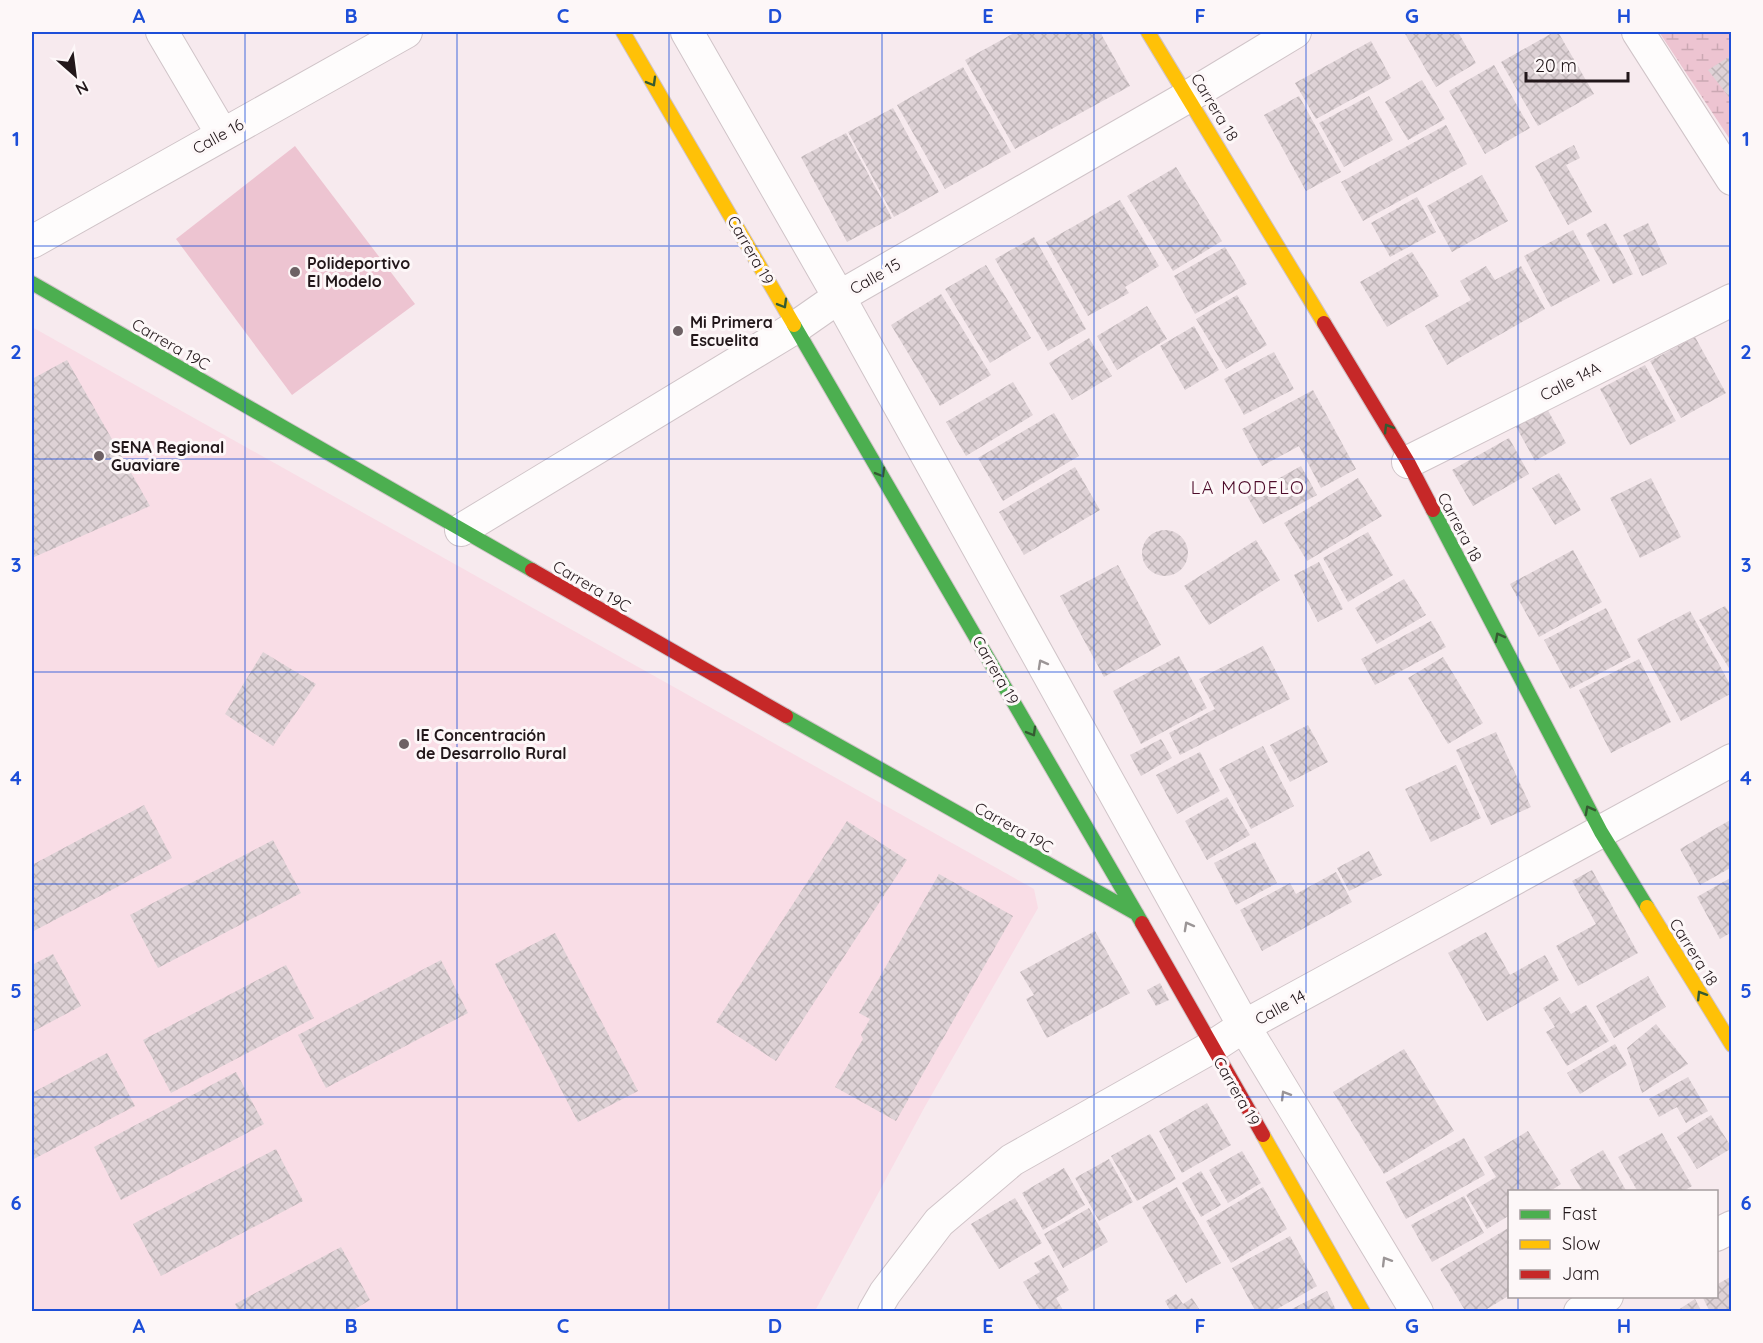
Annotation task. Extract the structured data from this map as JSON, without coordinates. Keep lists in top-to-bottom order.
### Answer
{
  "streets": {
    "street": [
      "Carrera 18",
      "Calle 16",
      "Carrera 19",
      "Calle 15",
      "Carrera 19C",
      "Calle 14A",
      "Calle 14"
    ]
  },
  "crossings": [
    ["Carrera 18", "Calle 15"],
    ["Carrera 18", "Calle 14A"],
    ["Carrera 18", "Calle 14"],
    ["Carrera 19", "Calle 15"],
    ["Carrera 19", "Carrera 19C"],
    ["Carrera 19", "Calle 14"],
    ["Calle 15", "Carrera 19C"]
  ],
  "one_way": ["Carrera 18"],
  "districts": ["LA MODELO"],
  "places": [
    "Polideportivo El Modelo",
    "Mi Primera Escuelita",
    "SENA Regional Guaviare",
    "IE Concentración de Desarrollo Rural"
  ],
  "legend": ["Fast", "Slow", "Jam"],
  "scale_bar": "20 m",
  "north": "bottom right",
  "grid": {
    "columns": [
      "A",
      "B",
      "C",
      "D",
      "E",
      "F",
      "G",
      "H"
    ],
    "rows": [
      "1",
      "2",
      "3",
      "4",
      "5",
      "6"
    ]
  }
}
